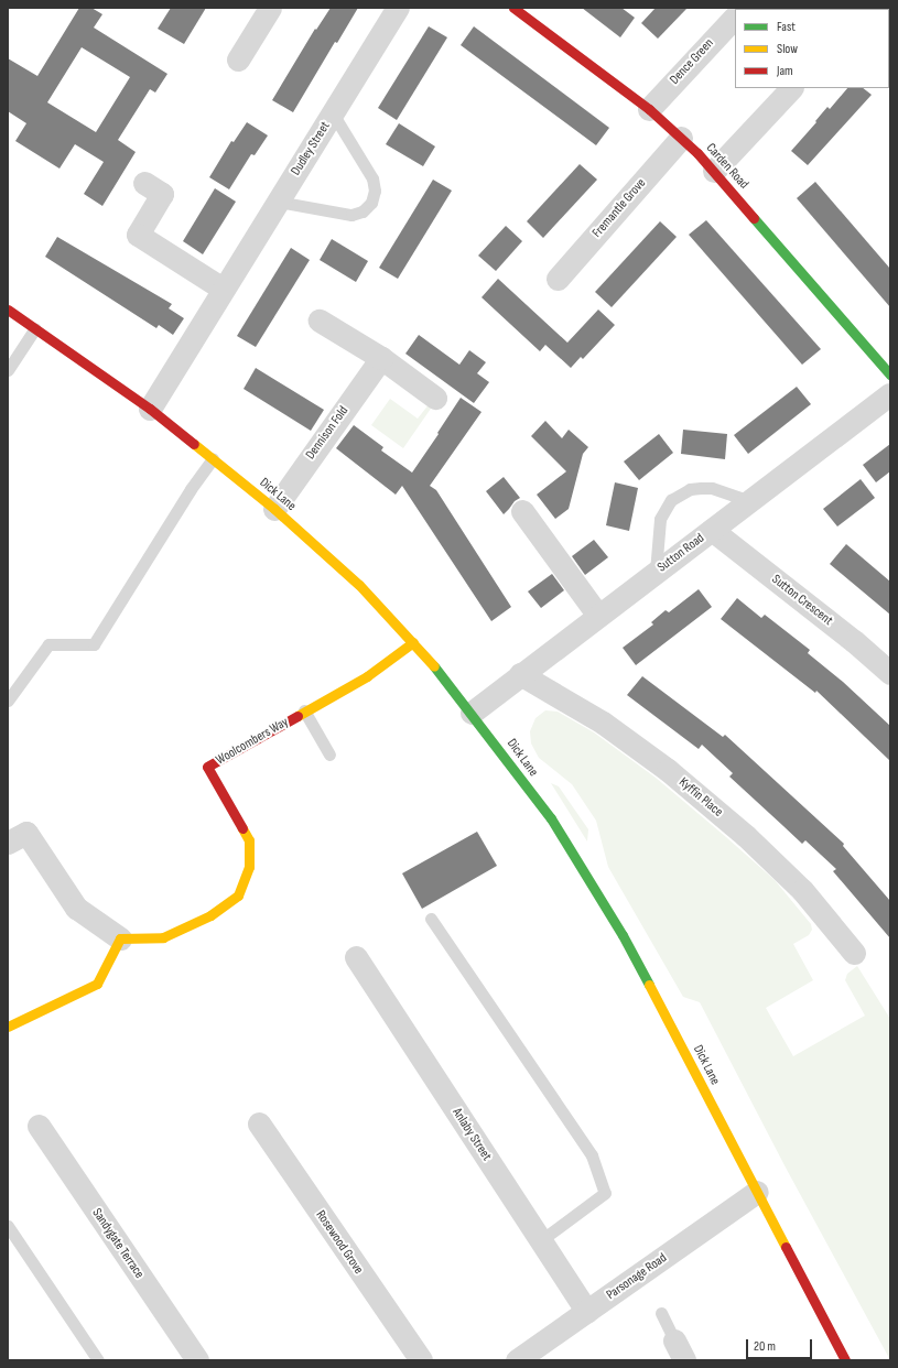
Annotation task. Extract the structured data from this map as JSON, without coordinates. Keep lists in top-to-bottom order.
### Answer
{
  "streets": {
    "street": [
      "Dence Green",
      "Dudley Street",
      "Carden Road",
      "Fremantle Grove",
      "Dennison Fold",
      "Dick Lane",
      "Sutton Road",
      "Sutton Crescent",
      "Woolcombers Way",
      "Kyffin Place",
      "Anlaby Street",
      "Rosewood Grove",
      "Sandygate Terrace",
      "Parsonage Road"
    ]
  },
  "crossings": [
    ["Dence Green", "Carden Road"],
    ["Dudley Street", "Dick Lane"],
    ["Carden Road", "Fremantle Grove"],
    ["Dennison Fold", "Dick Lane"],
    ["Dick Lane", "Sutton Road"],
    ["Dick Lane", "Woolcombers Way"],
    ["Dick Lane", "Parsonage Road"],
    ["Sutton Road", "Sutton Crescent"],
    ["Sutton Road", "Kyffin Place"],
    ["Anlaby Street", "Parsonage Road"]
  ],
  "legend": ["Fast", "Slow", "Jam"],
  "scale_bar": "20 m"
}
